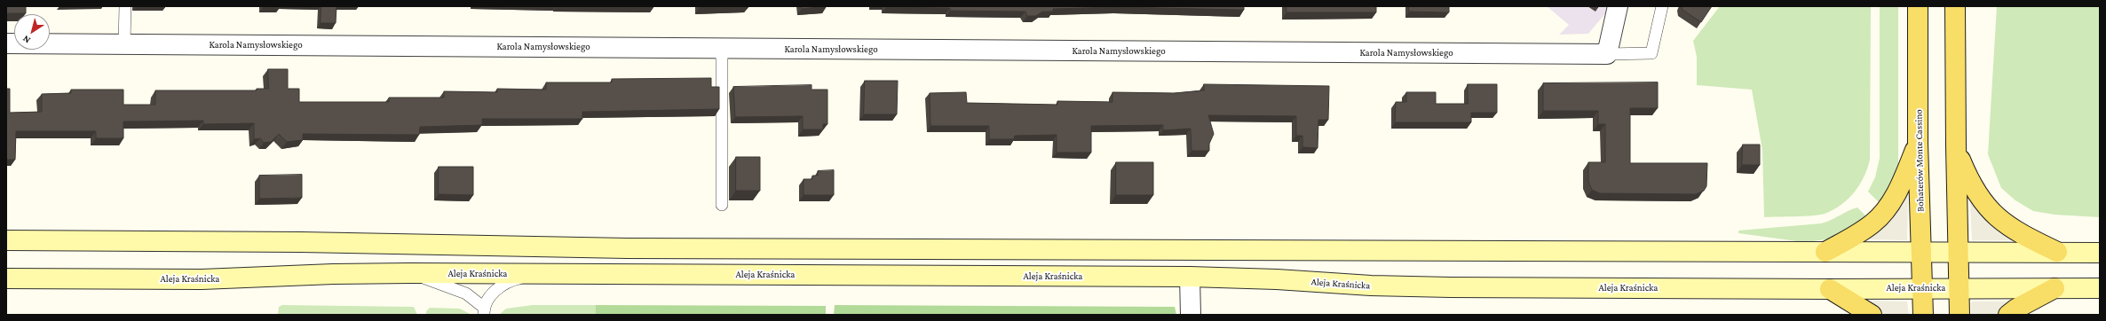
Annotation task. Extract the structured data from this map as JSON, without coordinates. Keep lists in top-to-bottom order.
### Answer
{
  "streets": {
    "main road": ["Bohaterów Monte Cassino", "Aleja Kraśnicka"],
    "street": ["Karola Namysłowskiego"]
  },
  "crossings": [
    ["Bohaterów Monte Cassino", "Aleja Kraśnicka"]
  ],
  "north": "bottom left"
}
